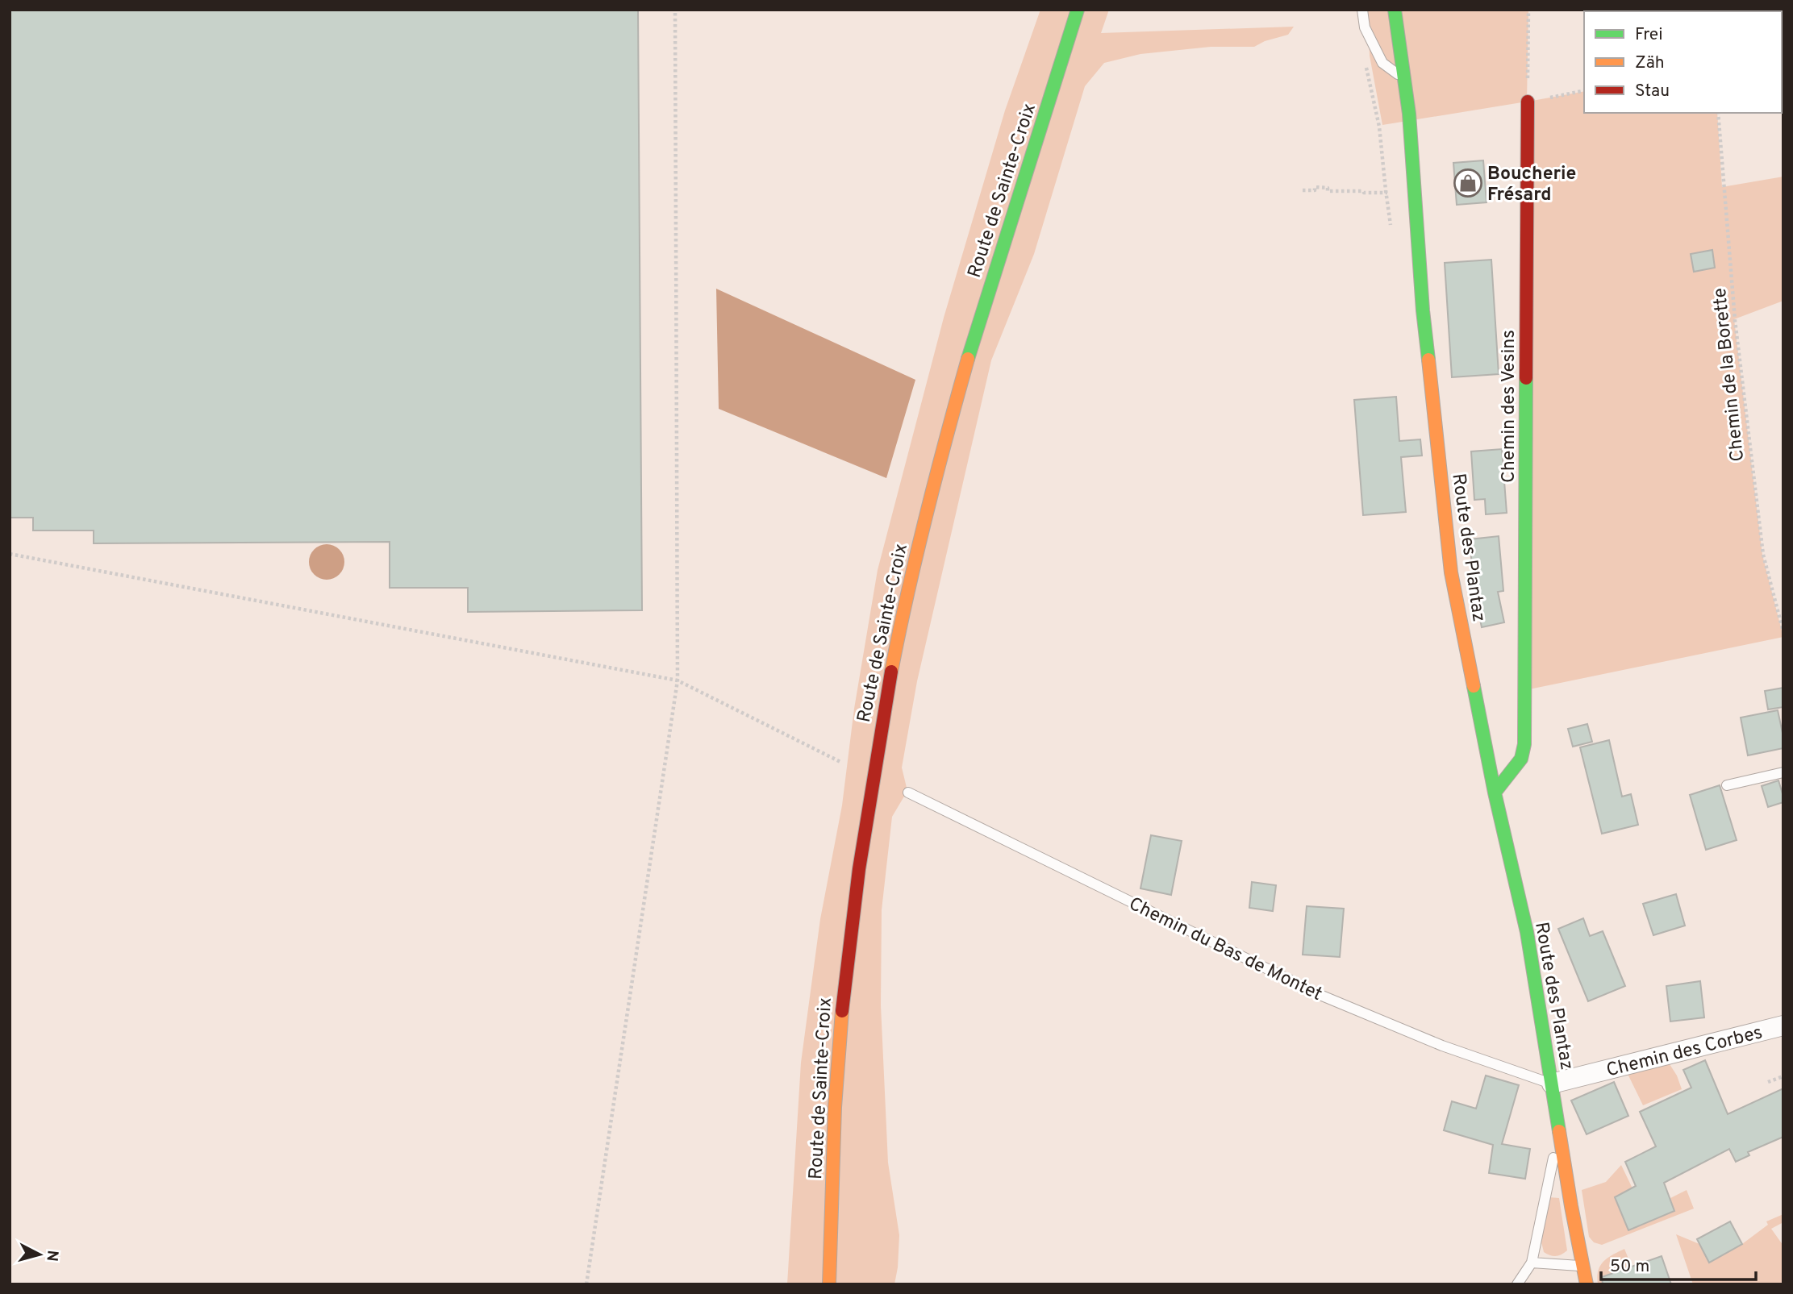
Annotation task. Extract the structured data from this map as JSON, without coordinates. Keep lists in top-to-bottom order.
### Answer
{
  "streets": {
    "street": [
      "Route de Sainte-Croix",
      "Chemin des Vesins",
      "Route des Plantaz",
      "Chemin des Corbes"
    ],
    "lane": ["Chemin du Bas de Montet"],
    "path": ["Chemin de la Borette"]
  },
  "crossings": [
    ["Chemin des Vesins", "Route des Plantaz"],
    ["Route des Plantaz", "Chemin du Bas de Montet"],
    ["Route des Plantaz", "Chemin des Corbes"],
    ["Chemin du Bas de Montet", "Chemin des Corbes"]
  ],
  "places": {
    "shop": ["Boucherie Frésard"]
  },
  "legend": ["Frei", "Zäh", "Stau"],
  "scale_bar": "50 m",
  "north": "right"
}
